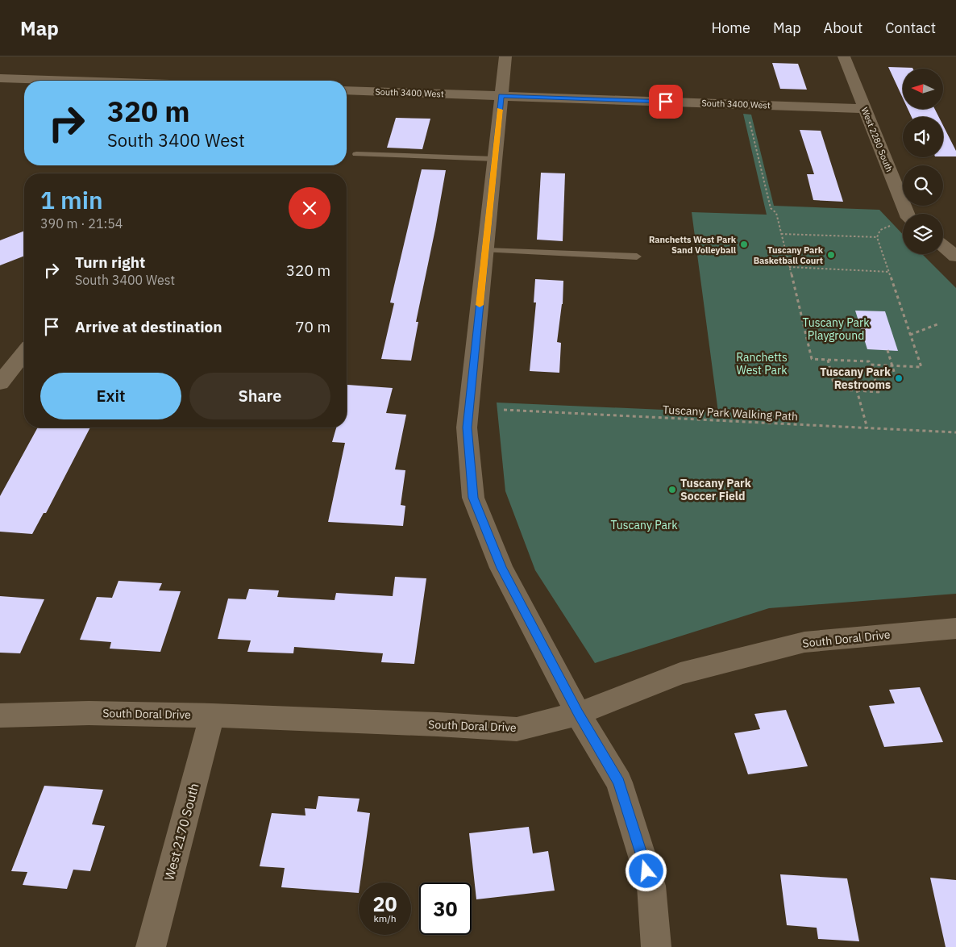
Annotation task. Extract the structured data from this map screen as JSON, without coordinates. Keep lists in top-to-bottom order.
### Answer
{
  "streets": {
    "street": [
      "South 3400 West",
      "West 2280 South",
      "South Doral Drive",
      "West 2170 South"
    ],
    "path": ["Tuscany Park Walking Path"]
  },
  "crossings": [
    ["South 3400 West", "West 2280 South"],
    ["South Doral Drive", "West 2170 South"]
  ],
  "parks": ["Tuscany Park Playground", "Ranchetts West Park", "Tuscany Park"],
  "places": [
    "Ranchetts West Park Sand Volleyball",
    "Tuscany Park Basketball Court",
    "Tuscany Park Restrooms",
    "Tuscany Park Soccer Field"
  ],
  "north": "left",
  "page": {
    "header": "Map",
    "nav": [
      "Home",
      "Map",
      "About",
      "Contact"
    ],
    "turn": ["320 m", "South 3400 West"],
    "heading": ["1 min", "390 m · 21:54"],
    "list": [
      {
        "name": "Turn right",
        "note": "South 3400 West",
        "value": "320 m"
      },
      {
        "name": "Arrive at destination",
        "value": "70 m"
      }
    ],
    "buttons": ["Exit", "Share"],
    "speed": "20 km/h",
    "limit": "30"
  }
}
